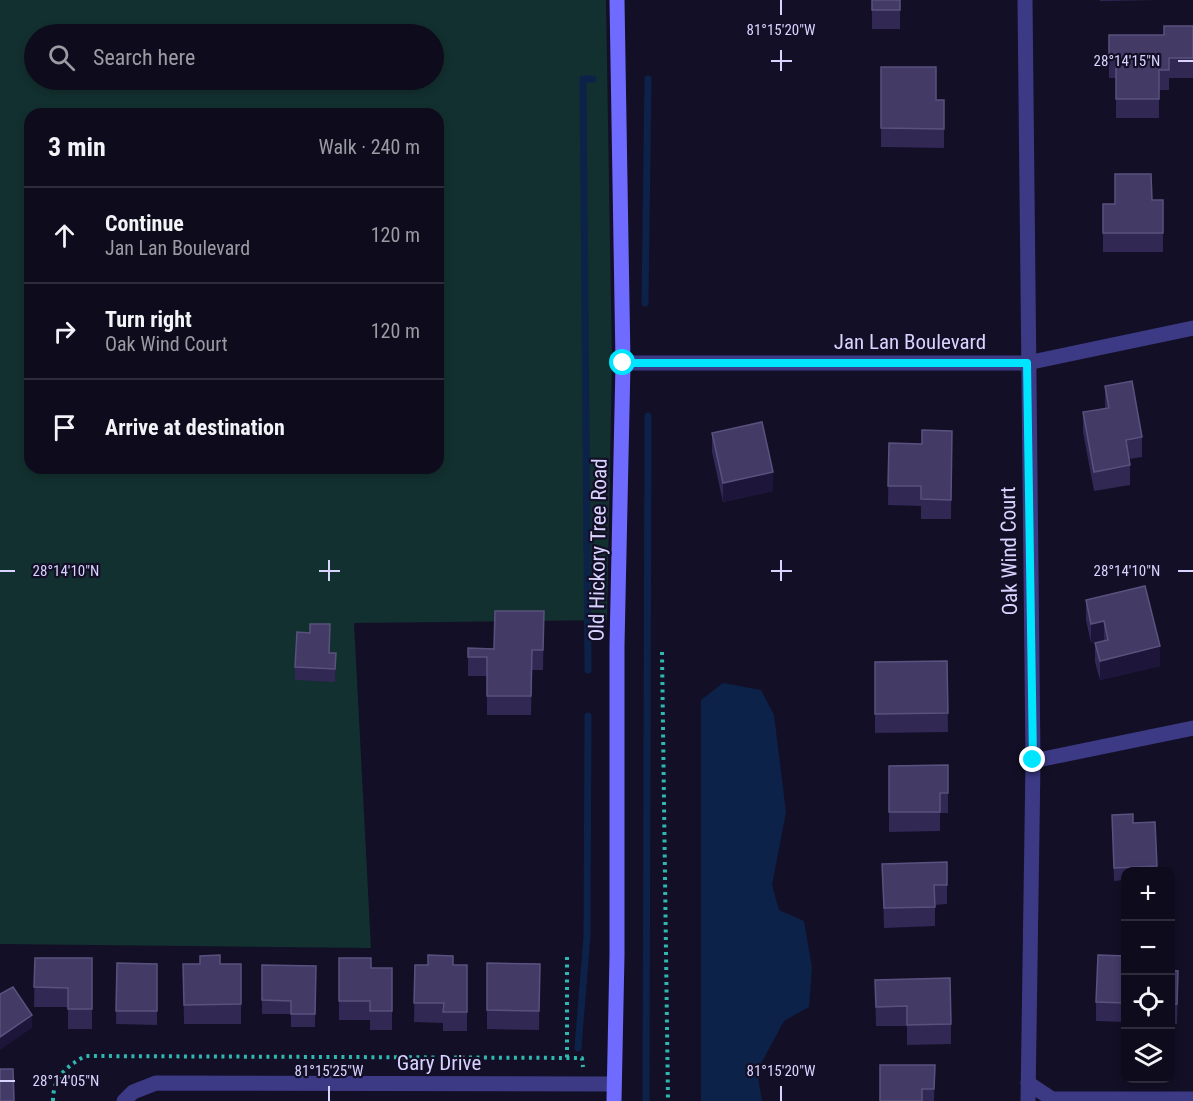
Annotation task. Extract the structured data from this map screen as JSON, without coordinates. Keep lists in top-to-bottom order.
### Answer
{
  "streets": {
    "street": [
      "Jan Lan Boulevard",
      "Old Hickory Tree Road",
      "Oak Wind Court",
      "Gary Drive"
    ]
  },
  "crossings": [
    ["Jan Lan Boulevard", "Old Hickory Tree Road"],
    ["Jan Lan Boulevard", "Oak Wind Court"],
    ["Old Hickory Tree Road", "Gary Drive"]
  ],
  "page": {
    "search": "Search here",
    "heading": ["3 min", "Walk · 240 m"],
    "list": [
      ["Continue", "Jan Lan Boulevard", "120 m"],
      ["Turn right", "Oak Wind Court", "120 m"],
      "Arrive at destination"
    ],
    "map_buttons": ["+", "−"]
  },
  "coordinates": [
    "81°15'20\"W",
    "28°14'15\"N",
    "28°14'10\"N",
    "81°15'25\"W",
    "28°14'05\"N"
  ]
}
